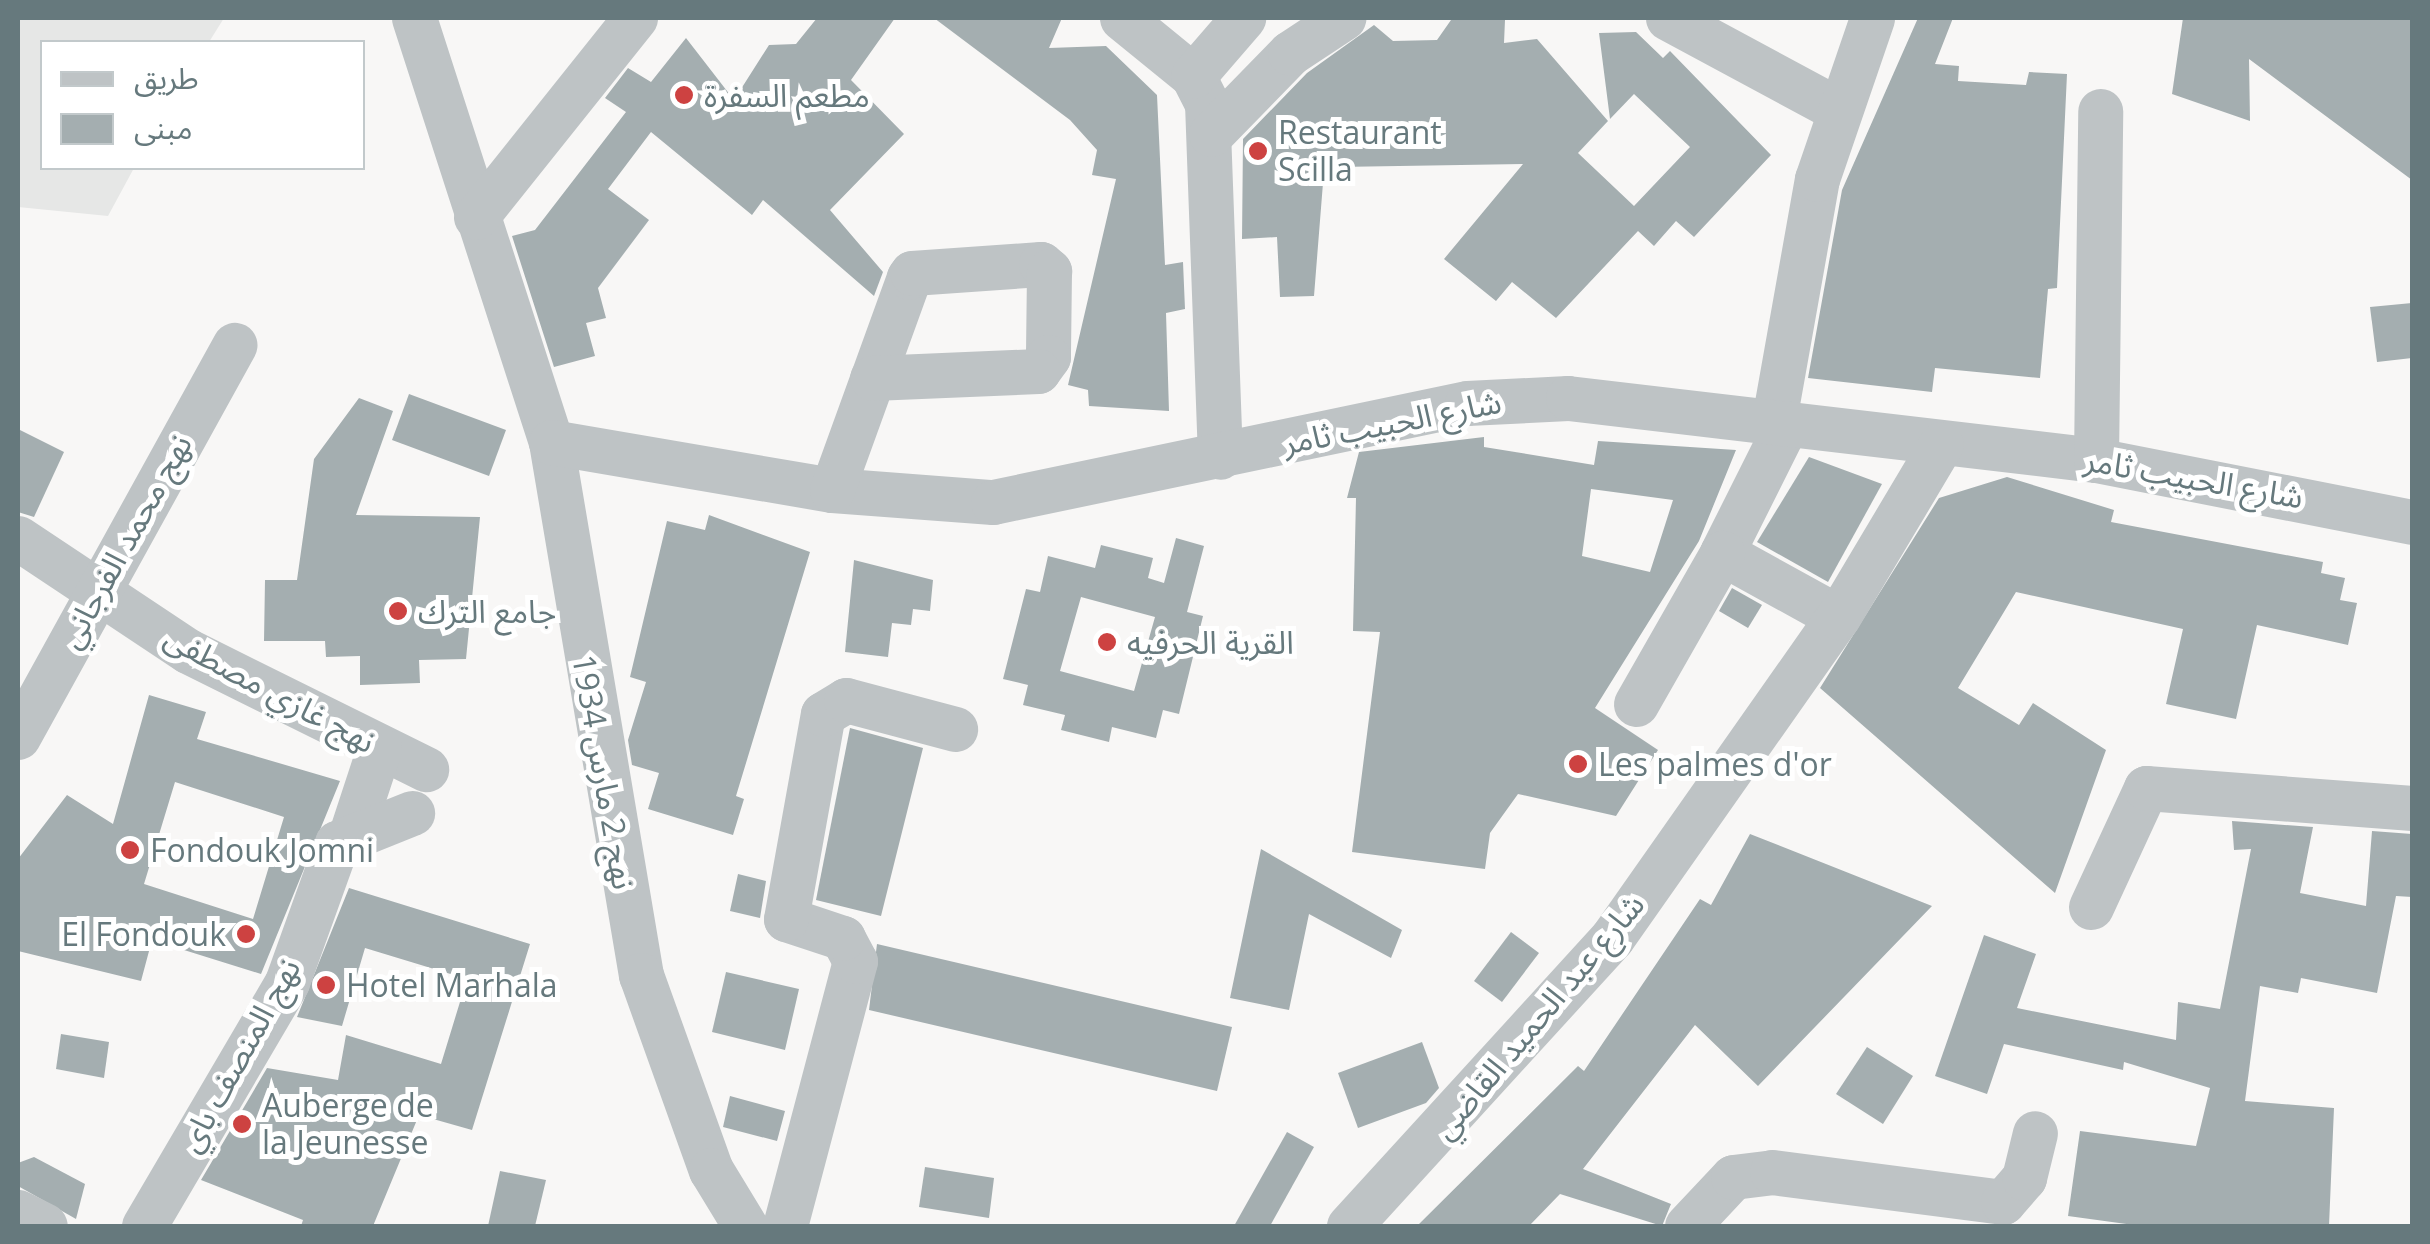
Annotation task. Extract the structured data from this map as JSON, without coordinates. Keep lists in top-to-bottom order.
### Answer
{
  "streets": {
    "street": [
      "شارع الحبيب ثامر",
      "نهج محمد الفرجاني",
      "نهج غازي مصطفى",
      "نهج 2 مارس 1934",
      "شارع عبد الحميد القاضي",
      "نهج المنصف باي"
    ]
  },
  "crossings": [
    ["شارع الحبيب ثامر", "نهج 2 مارس 1934"],
    ["شارع الحبيب ثامر", "شارع عبد الحميد القاضي"],
    ["نهج محمد الفرجاني", "نهج غازي مصطفى"],
    ["نهج غازي مصطفى", "نهج المنصف باي"]
  ],
  "places": [
    "مطعم السفرة",
    "Restaurant Scilla",
    "جامع الترك",
    "القرية الحرفيه",
    "Les palmes d'or",
    "Fondouk Jomni",
    "El Fondouk",
    "Hotel Marhala",
    "Auberge de la Jeunesse"
  ],
  "legend": ["طريق", "مبنى"]
}
